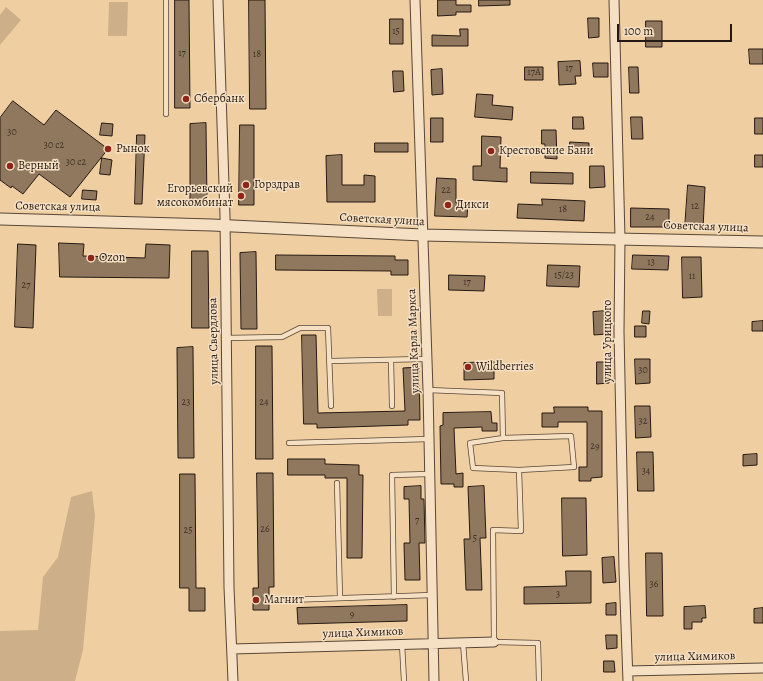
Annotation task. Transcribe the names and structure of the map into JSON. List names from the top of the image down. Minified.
{"streets":{"street":["Советская улица","улица Свердлова","улица Карла Маркса","улица Урицкого","улица Химиков"]},"crossings":[["Советская улица","улица Свердлова"],["Советская улица","улица Карла Маркса"],["Советская улица","улица Урицкого"],["улица Свердлова","улица Химиков"],["улица Карла Маркса","улица Химиков"],["улица Урицкого","улица Химиков"]],"places":["Сбербанк","Рынок","Крестовские Бани","Верный","Горздрав","Егорьевский мясокомбинат","Дикси","Ozon","Wildberries","Магнит"],"house_numbers":["15","17","18","17","17А","30","30 c2","30 c2","22","12","18","24","13","15/23","11","17","27","30","23","24","32","29","34","7","26","25","5","36","3","9"],"scale_bar":"100 m"}
